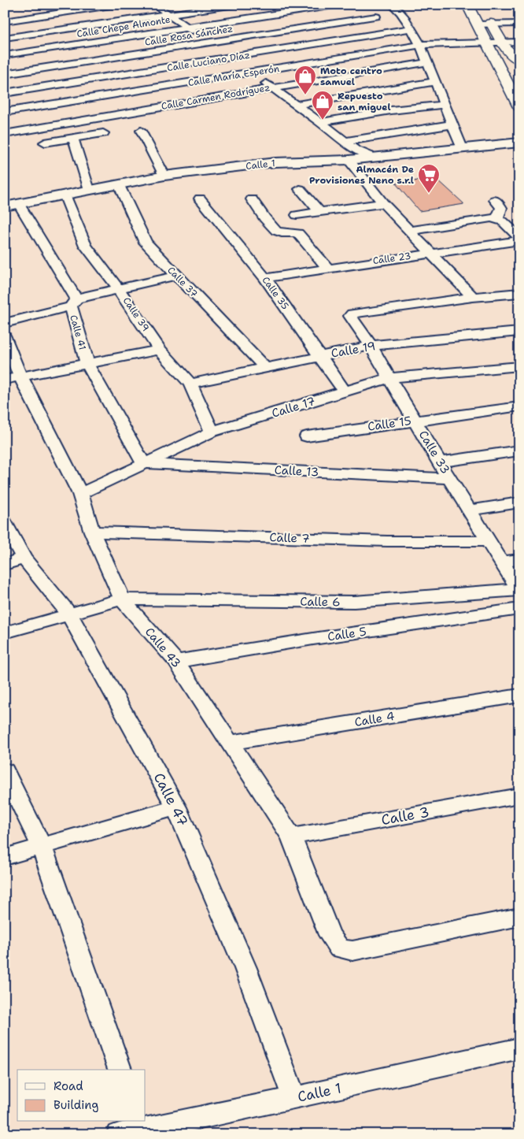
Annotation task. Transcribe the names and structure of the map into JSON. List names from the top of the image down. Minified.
{"streets":{"street":["Calle Chepe Almonte","Calle Rosa Sánchez","Calle Luciano Díaz","Calle María Esperón","Calle Carmen Rodríguez","Calle 1","Calle 23","Calle 37","Calle 35","Calle 39","Calle 41","Calle 19","Calle 17","Calle 15","Calle 33","Calle 13","Calle 7","Calle 6","Calle 5","Calle 43","Calle 4","Calle 47","Calle 3"]},"crossings":[["Calle Chepe Almonte","Calle Rosa Sánchez"],["Calle 1","Calle 37"],["Calle 1","Calle 39"],["Calle 1","Calle 41"],["Calle 1","Calle 47"],["Calle 23","Calle 35"],["Calle 37","Calle 19"],["Calle 35","Calle 19"],["Calle 35","Calle 17"],["Calle 39","Calle 19"],["Calle 39","Calle 17"],["Calle 41","Calle 17"],["Calle 41","Calle 13"],["Calle 19","Calle 33"],["Calle 17","Calle 33"],["Calle 17","Calle 13"],["Calle 17","Calle 43"],["Calle 15","Calle 33"],["Calle 33","Calle 13"],["Calle 33","Calle 7"],["Calle 33","Calle 6"],["Calle 7","Calle 43"],["Calle 6","Calle 43"],["Calle 6","Calle 47"],["Calle 5","Calle 43"],["Calle 43","Calle 4"],["Calle 43","Calle 3"]],"places":{"shop":["Moto centro samuel","Repuesto san miguel"],"supermarket":["Almacén De Provisiones Neno s.r.l"]},"legend":["Road","Building"]}
